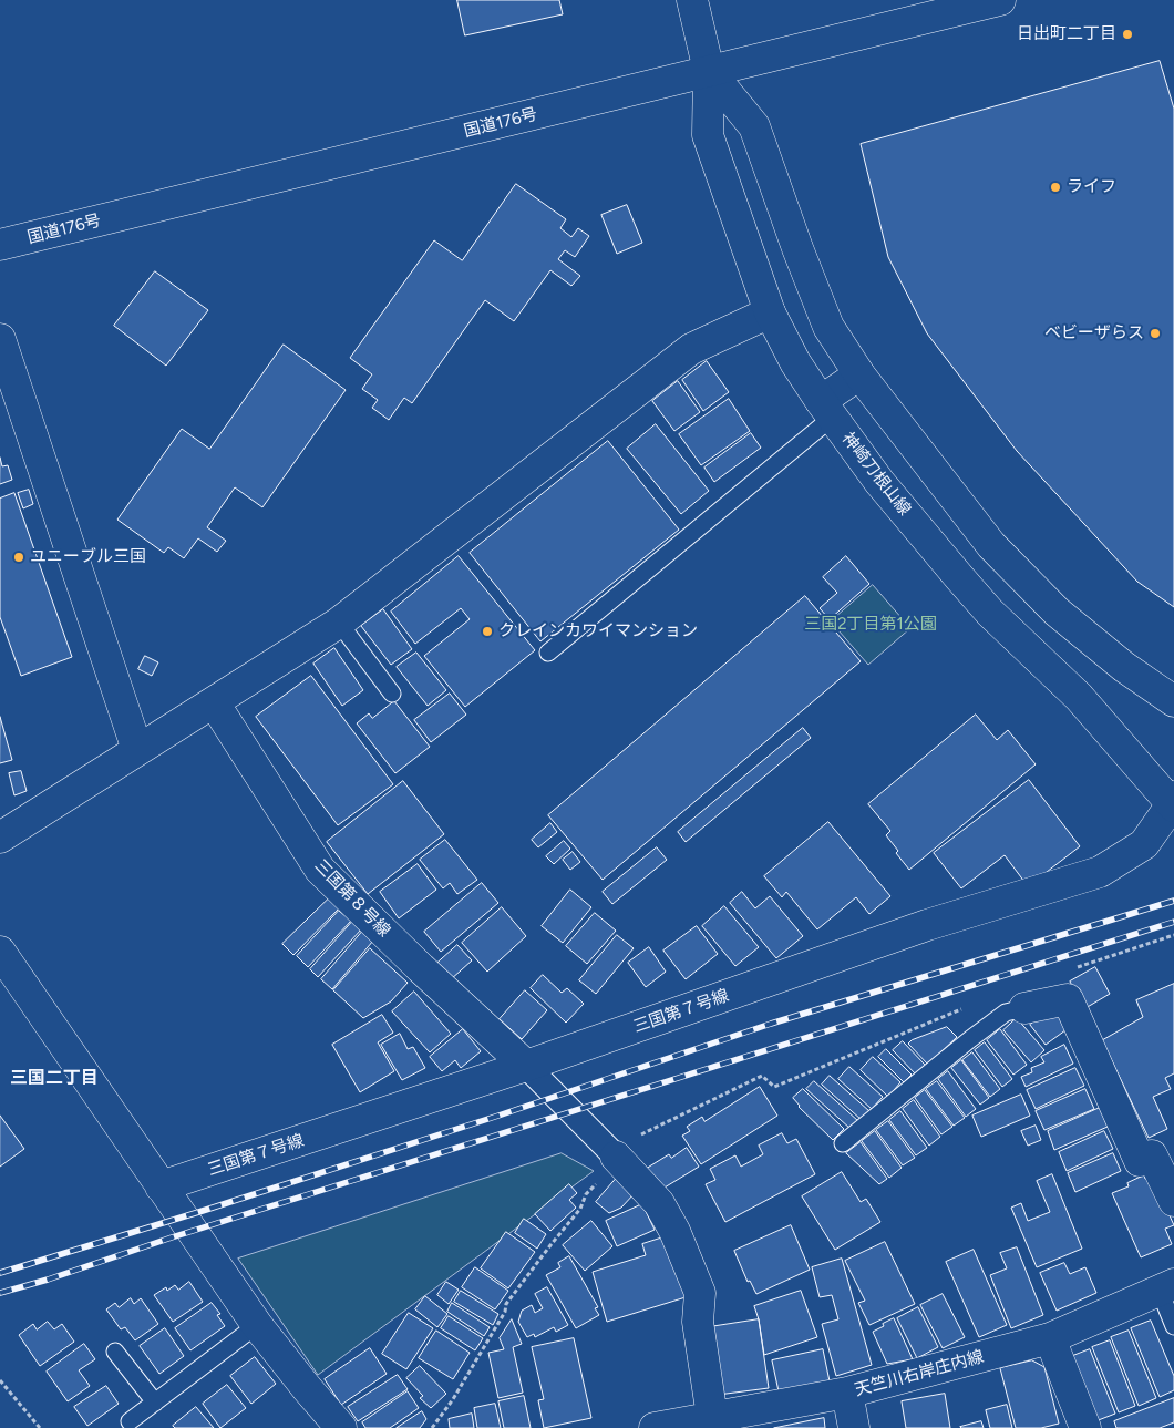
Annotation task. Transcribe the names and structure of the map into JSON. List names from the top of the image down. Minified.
{"streets":{"main road":["国道176号","神崎刀根山線","三国第８号線","三国第７号線","天竺川右岸庄内線"]},"crossings":[["国道176号","神崎刀根山線"],["神崎刀根山線","三国第７号線"],["三国第８号線","三国第７号線"]],"districts":["三国二丁目"],"parks":["三国2丁目第1公園"],"places":["日出町二丁目","ライフ","ベビーザらス","ユニーブル三国","クレインカワイマンション"]}
